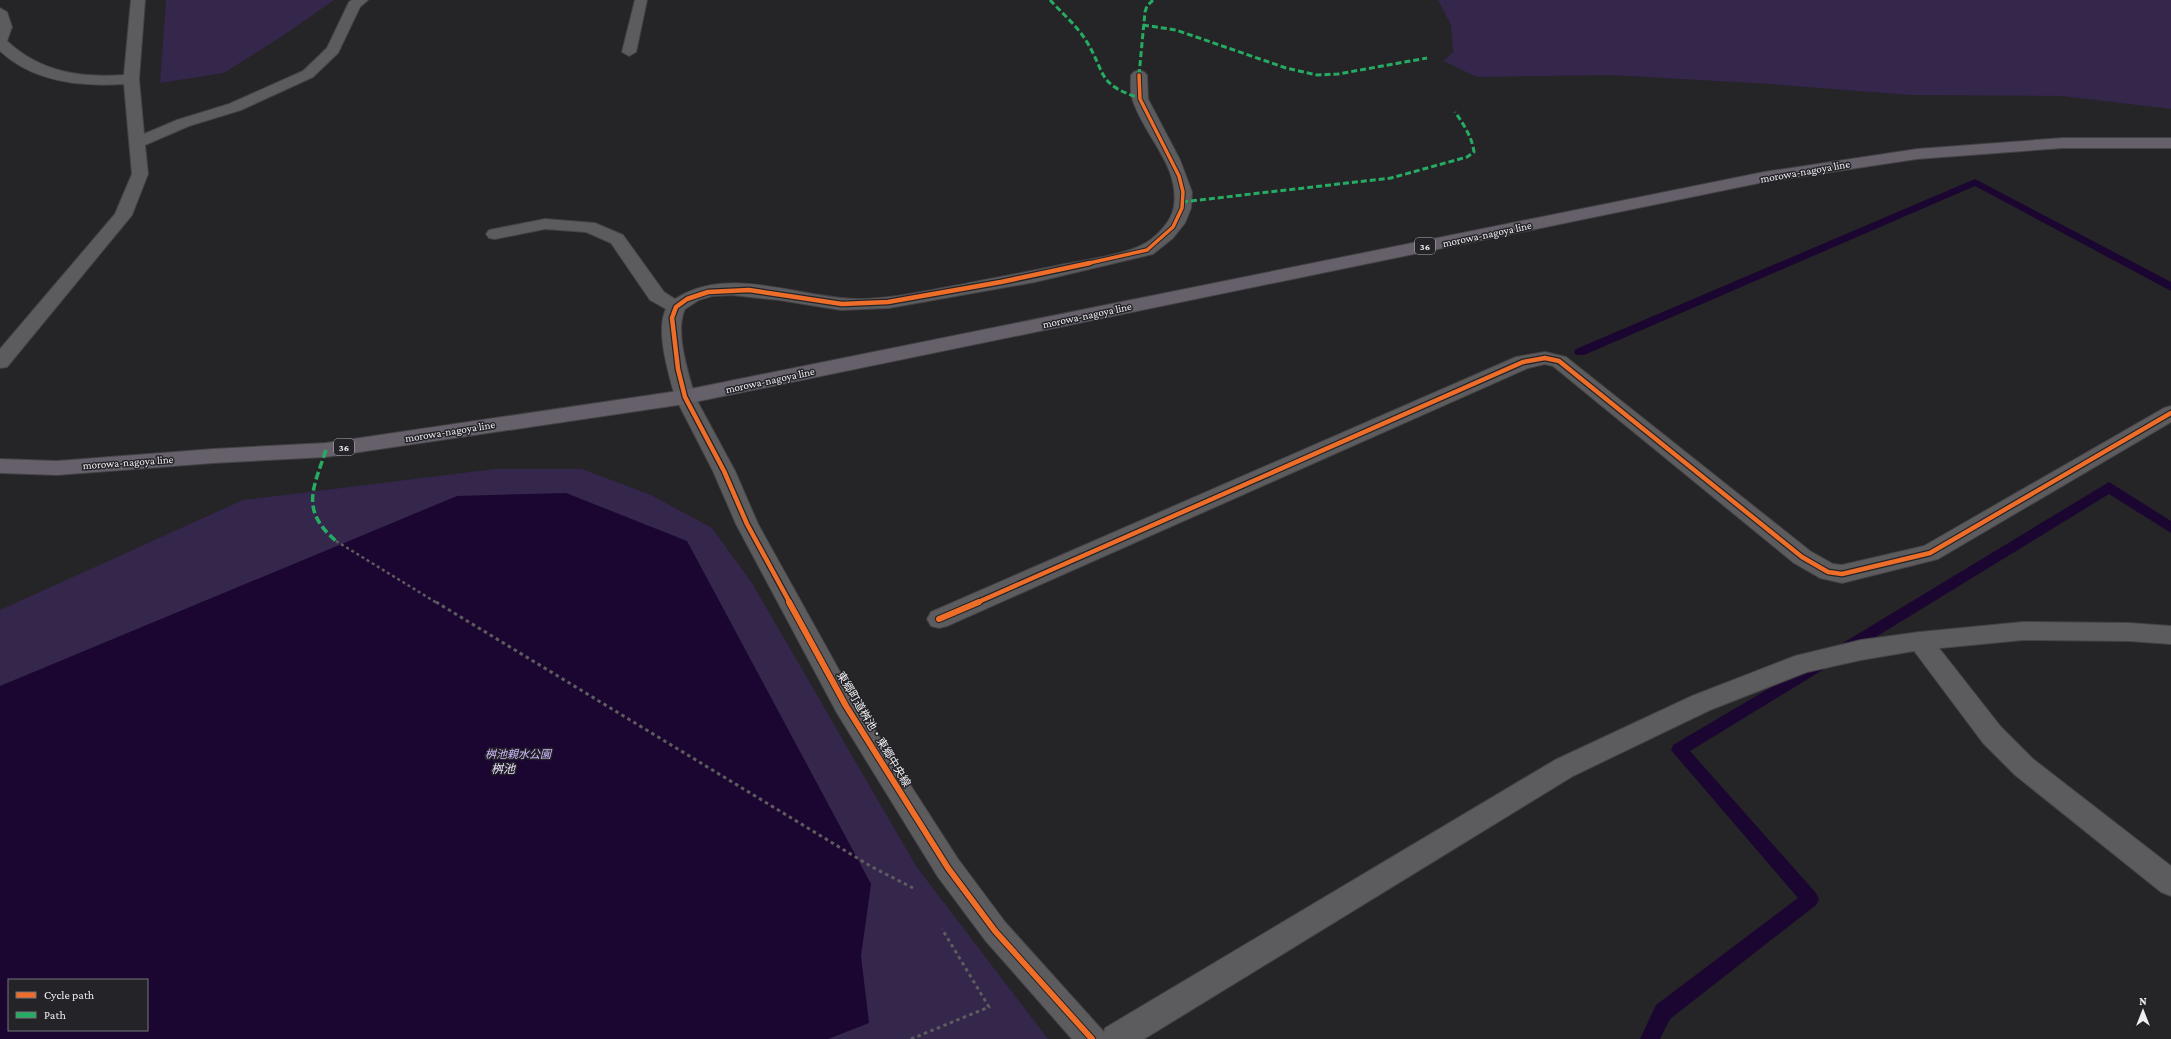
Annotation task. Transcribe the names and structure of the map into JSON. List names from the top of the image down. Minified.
{"streets":{"main road":["morowa-nagoya line","36"],"street":["東郷町道桝池・東郷中央線"]},"crossings":[["morowa-nagoya line","東郷町道桝池・東郷中央線"]],"water":["桝池"],"parks":["桝池親水公園"],"legend":["Cycle path","Path"],"north":"top"}
